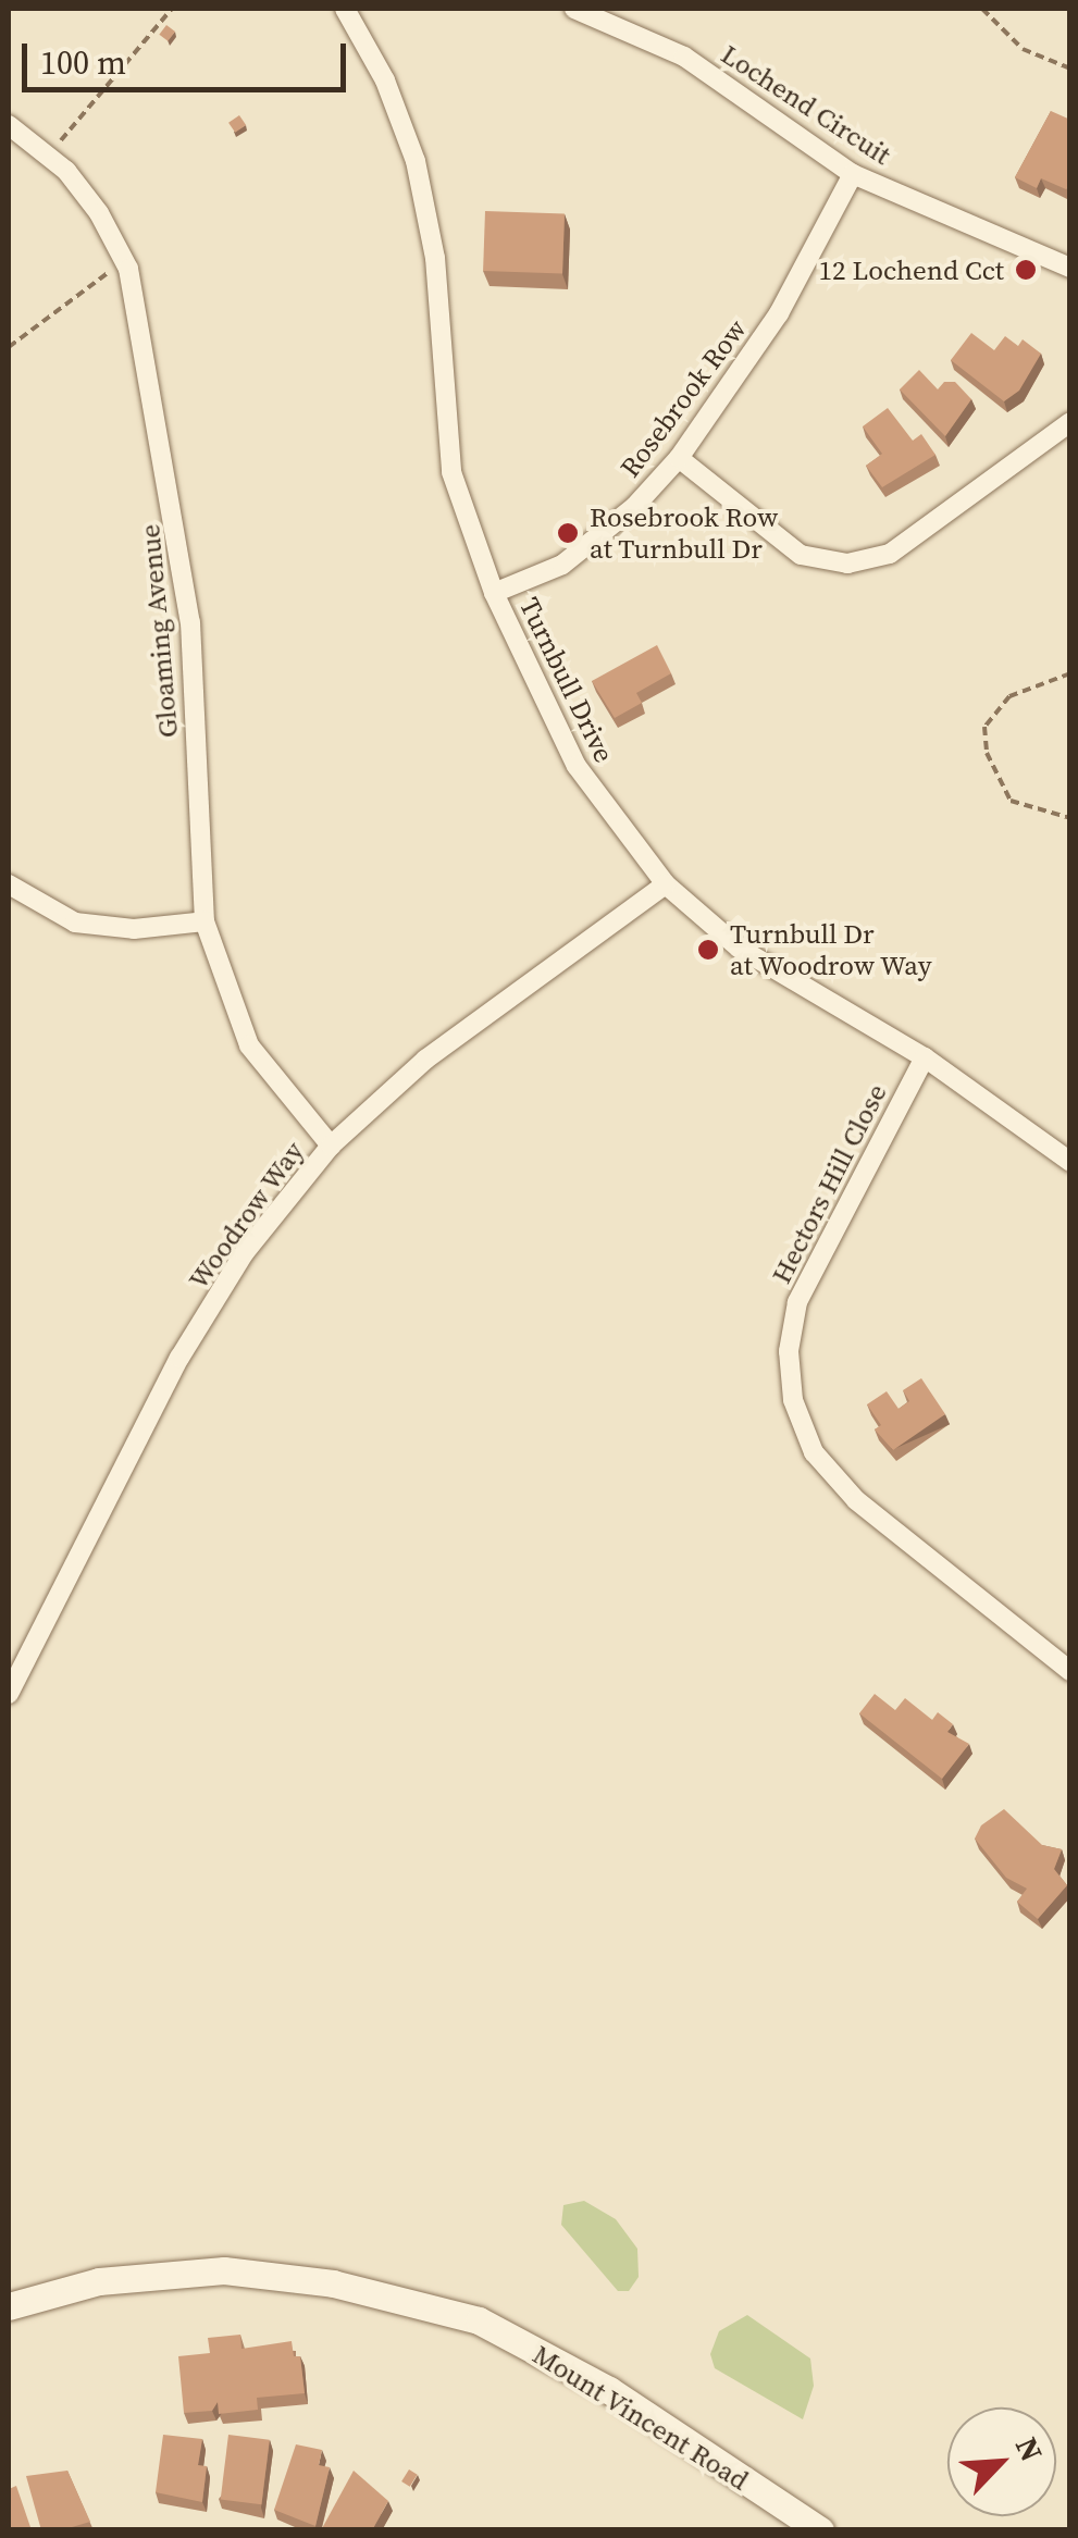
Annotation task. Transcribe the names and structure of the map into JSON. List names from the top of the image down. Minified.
{"streets":{"main road":["Mount Vincent Road"],"street":["Lochend Circuit","Rosebrook Row","Gloaming Avenue","Turnbull Drive","Hectors Hill Close","Woodrow Way"]},"crossings":[["Lochend Circuit","Rosebrook Row"],["Rosebrook Row","Turnbull Drive"],["Gloaming Avenue","Woodrow Way"],["Turnbull Drive","Hectors Hill Close"],["Turnbull Drive","Woodrow Way"]],"places":["12 Lochend Cct","Rosebrook Row at Turnbull Dr","Turnbull Dr at Woodrow Way"],"scale_bar":"100 m","north":"top right"}
